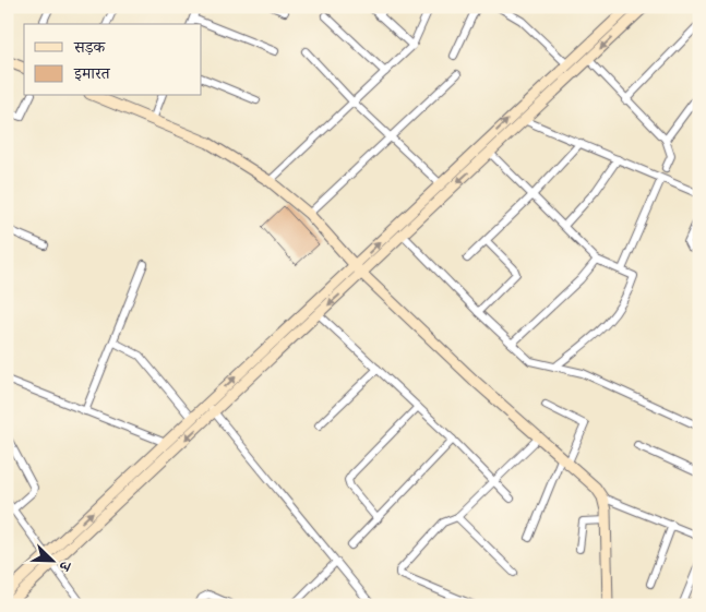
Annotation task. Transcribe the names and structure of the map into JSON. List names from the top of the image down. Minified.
{"legend":["सड़क","इमारत"],"north":"bottom right"}
